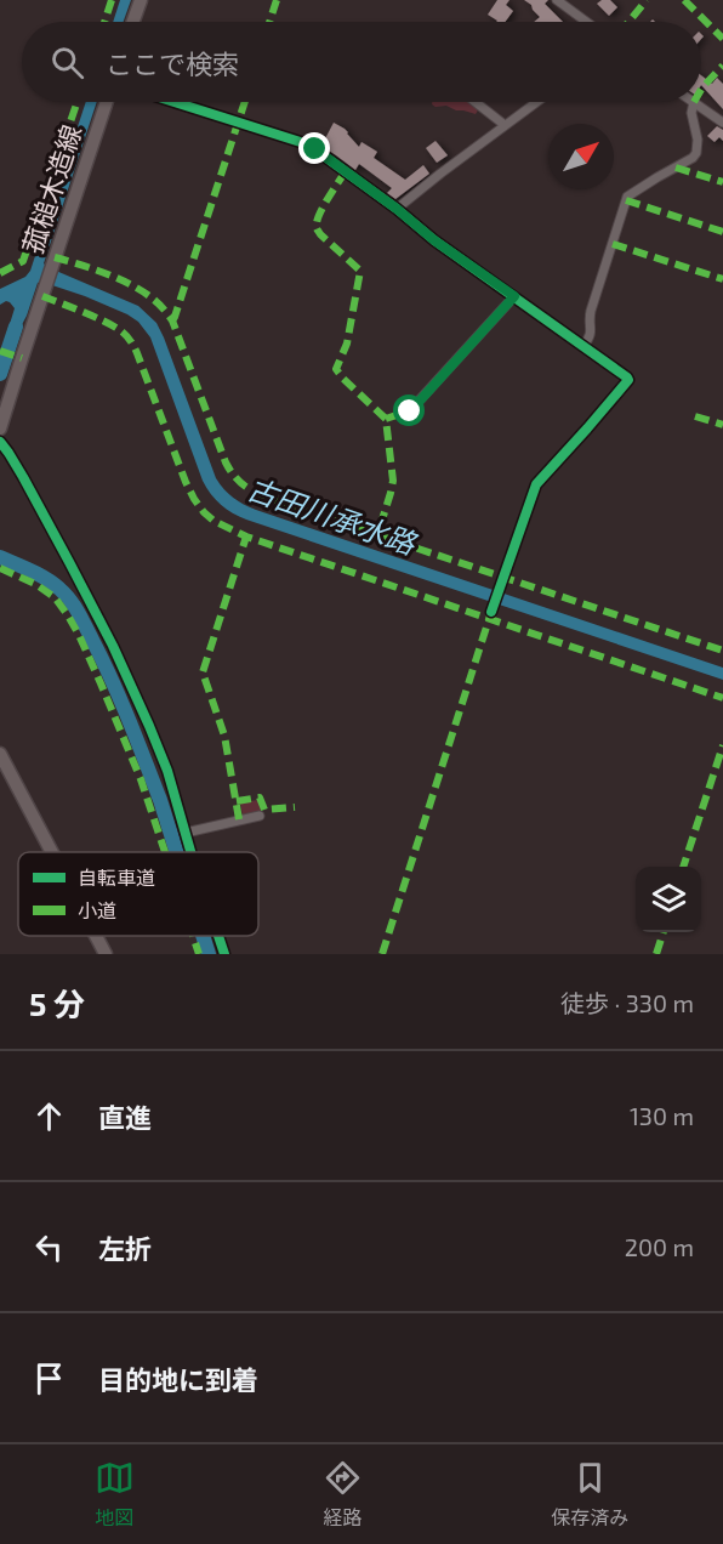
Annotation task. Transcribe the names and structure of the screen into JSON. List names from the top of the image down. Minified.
{"streets":{"main road":["菰槌木造線"]},"water":["古田川承水路"],"legend":["自転車道","小道"],"north":"top right","page":{"search":"ここで検索","heading":["5 分","徒歩 · 330 m"],"list":[["直進","130 m"],["左折","200 m"],"目的地に到着"],"nav":["地図","経路","保存済み"]}}
